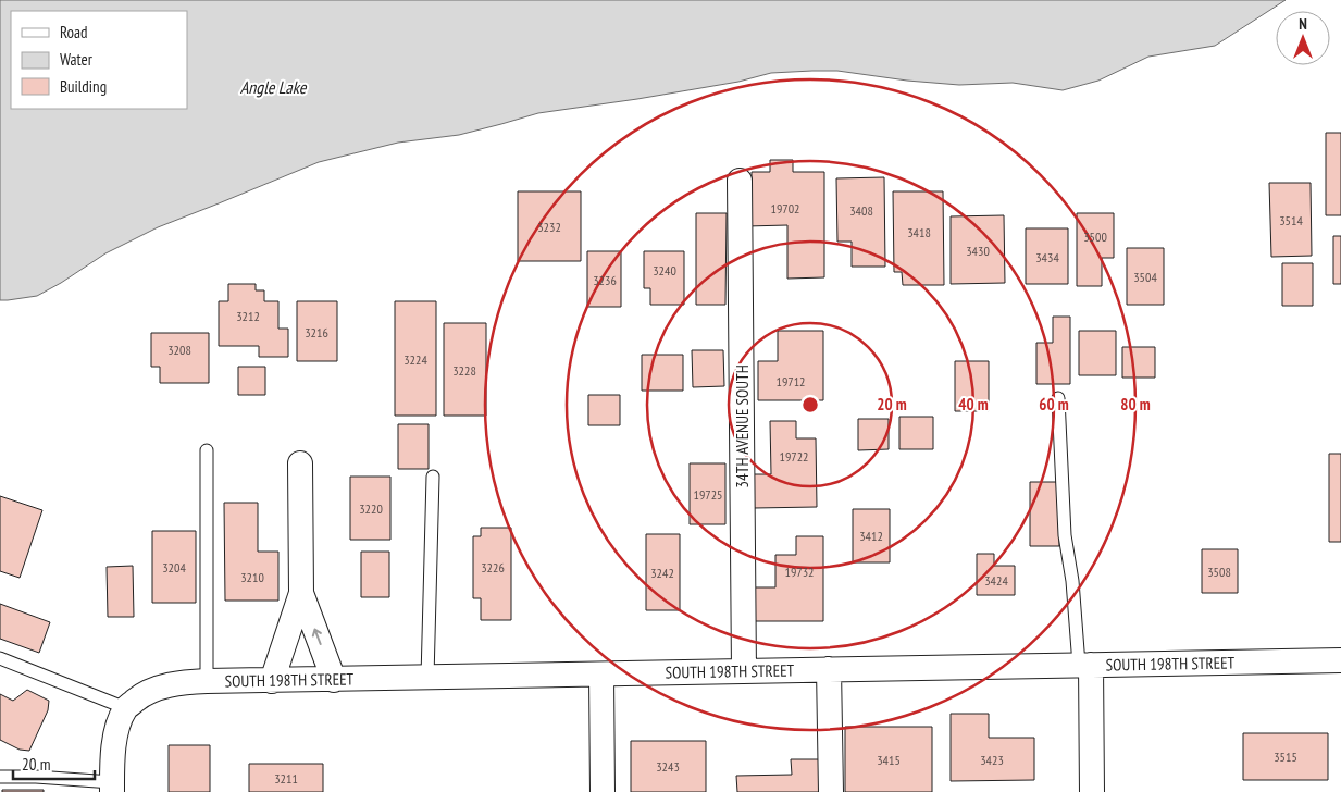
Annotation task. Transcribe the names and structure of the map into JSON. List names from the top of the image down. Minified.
{"streets":{"street":["34TH AVENUE SOUTH","SOUTH 198TH STREET"]},"crossings":[["34TH AVENUE SOUTH","SOUTH 198TH STREET"]],"water":["Angle Lake"],"house_numbers":["19702","3408","3514","3232","3418","3500","3430","3434","3240","3504","3236","3212","3216","3208","3224","3228","19712","19722","19725","3220","3412","3204","3226","19732","3508","3242","3210","3424","3515","3415","3423","3243","3211"],"legend":["Road","Water","Building"],"scale_bar":"20 m","north":"top","rings":["20 m","40 m","60 m","80 m"]}
